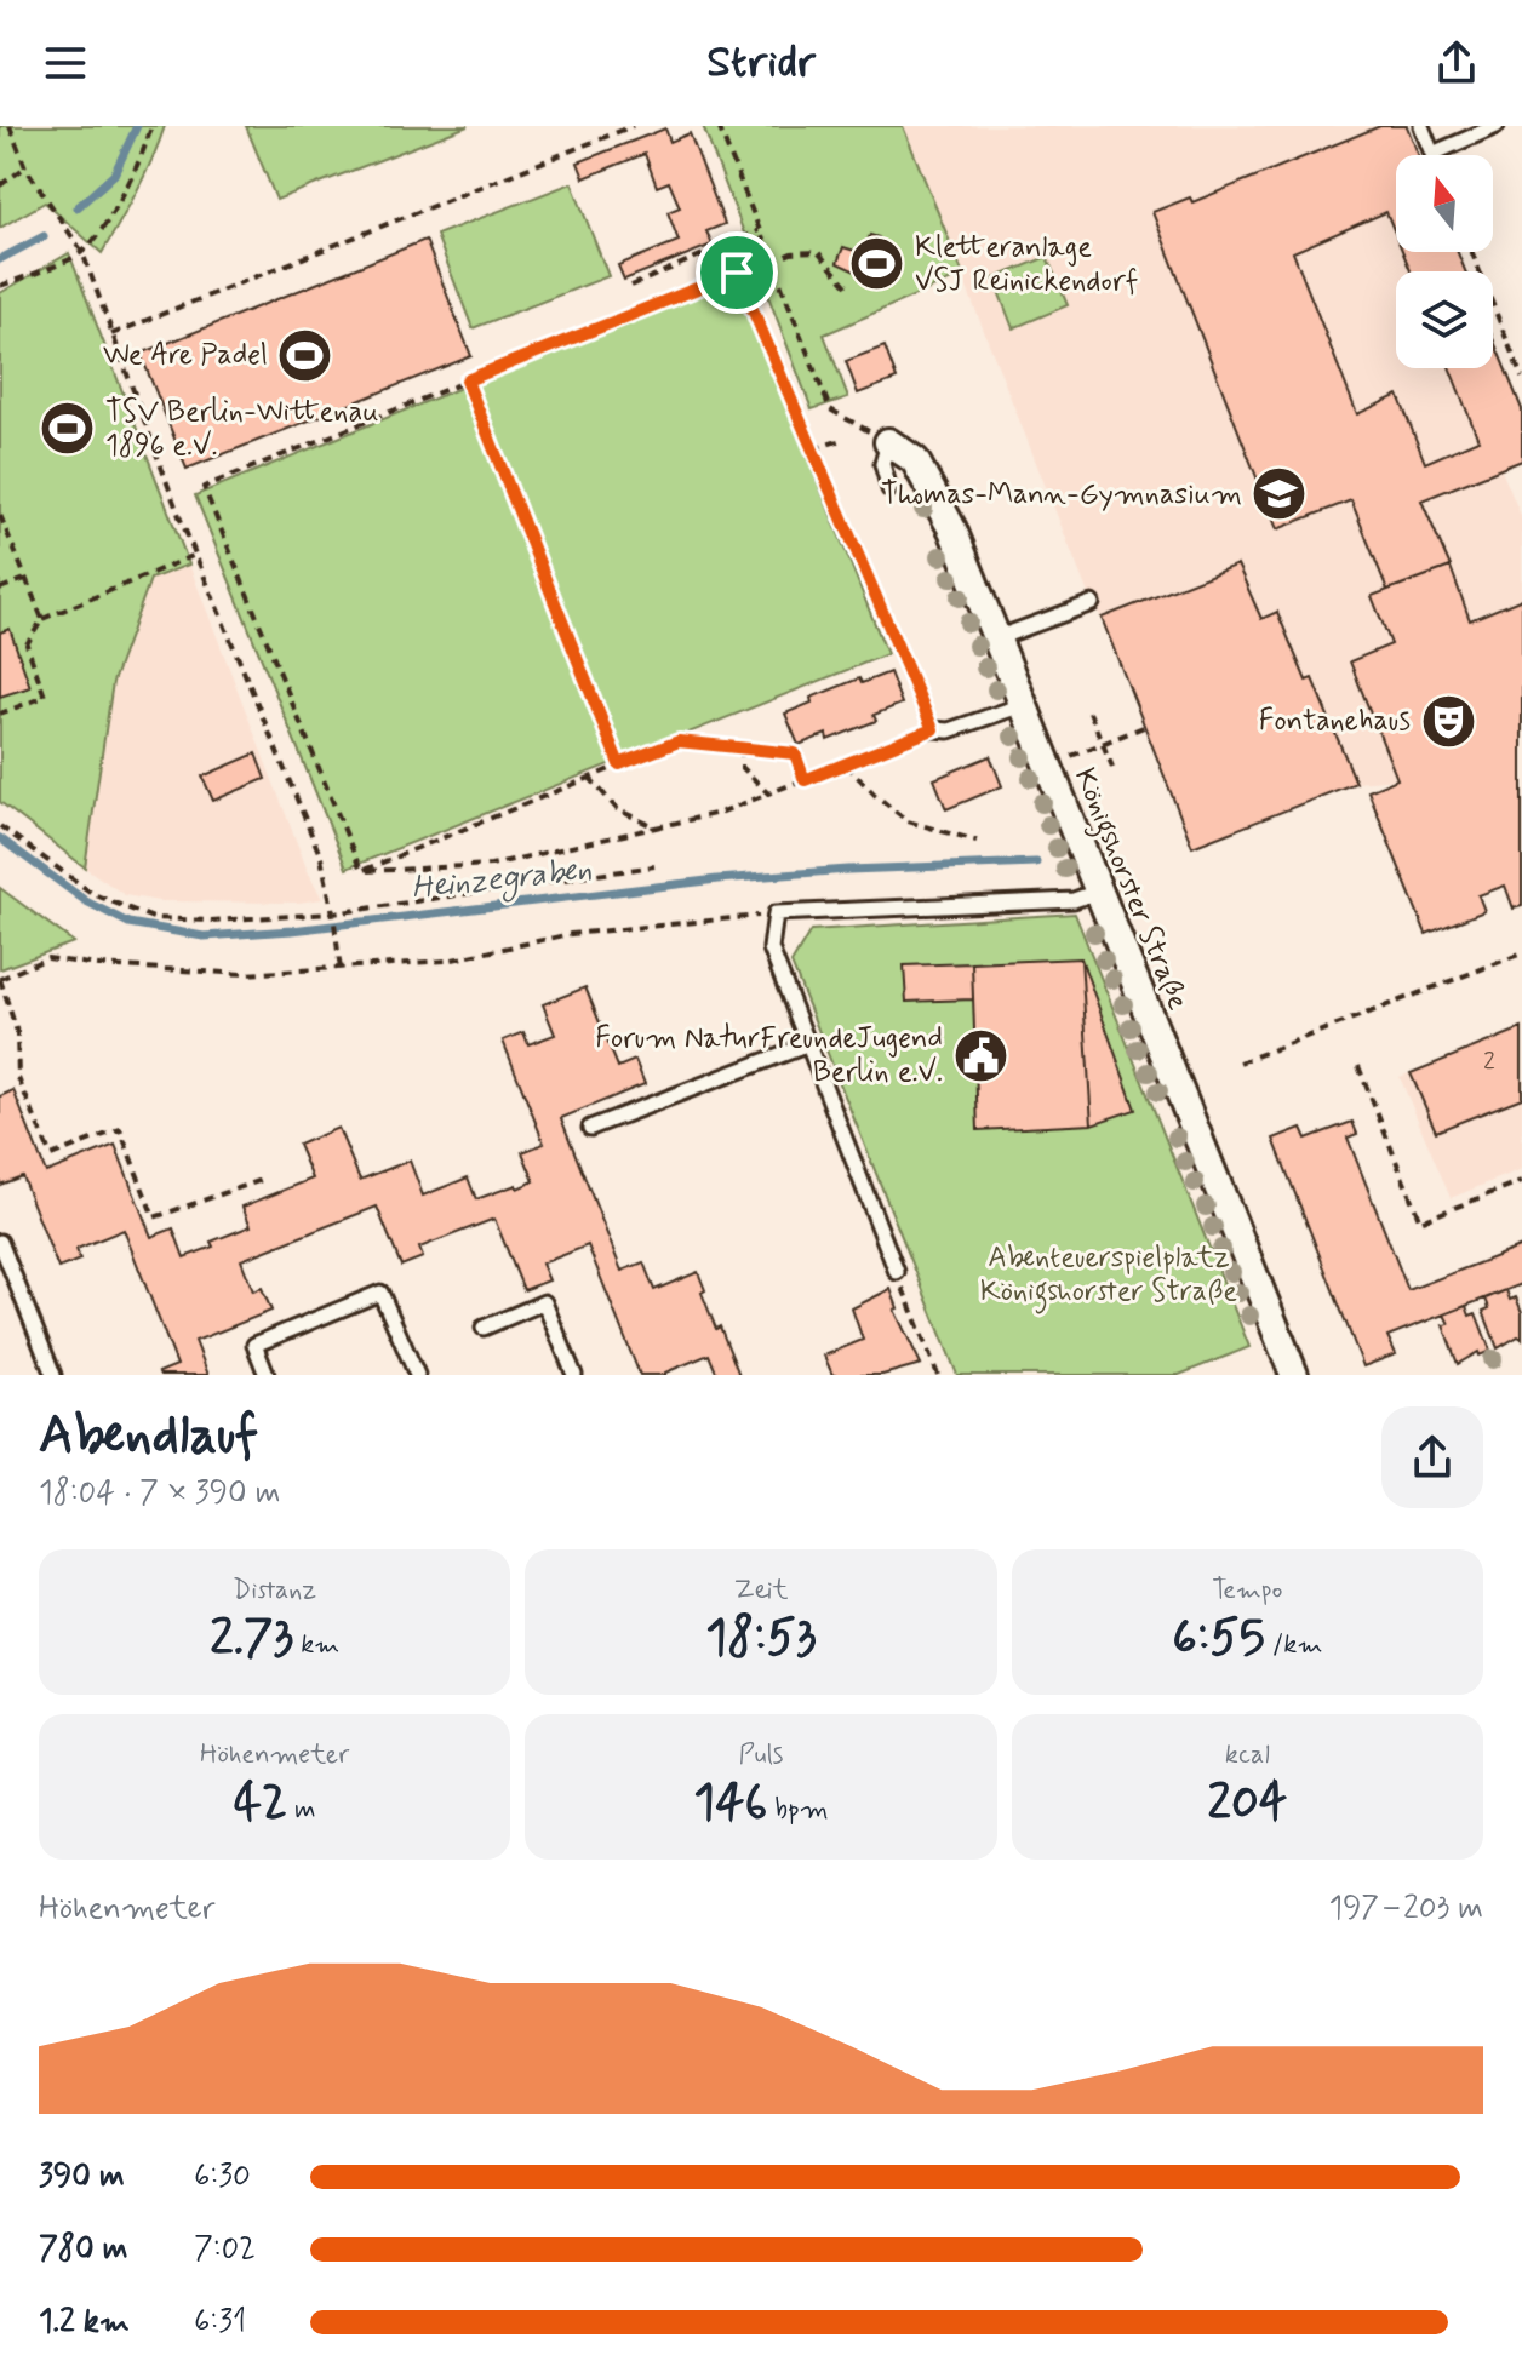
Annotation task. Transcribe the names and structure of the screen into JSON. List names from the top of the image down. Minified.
{"streets":{"street":["Königshorster Straße"]},"water":["Heinzegraben"],"parks":["Abenteuerspielplatz Königshorster Straße"],"places":{"sports":["Kletteranlage VSJ Reinickendorf","We Are Padel","TSV Berlin-Wittenau 1896 e.V."],"school or university":["Thomas-Mann-Gymnasium"],"theatre":["Fontanehaus"],"public building":["Forum NaturFreundeJugend Berlin e.V."]},"house_numbers":["2"],"north":"top","page":{"header":"Stridr","heading":["Abendlauf","18:04 · 7 × 390 m"],"stats":[["Distanz","2.73 km"],["Zeit","18:53"],["Tempo","6:55 /km"],["Höhenmeter","42 m"],["Puls","146 bpm"],["kcal","204"]],"chart":["Höhenmeter","197–203 m"],"list":[{"name":"390 m","note":"6:30"},{"name":"780 m","note":"7:02"},{"name":"1.2 km","note":"6:31"}]}}
